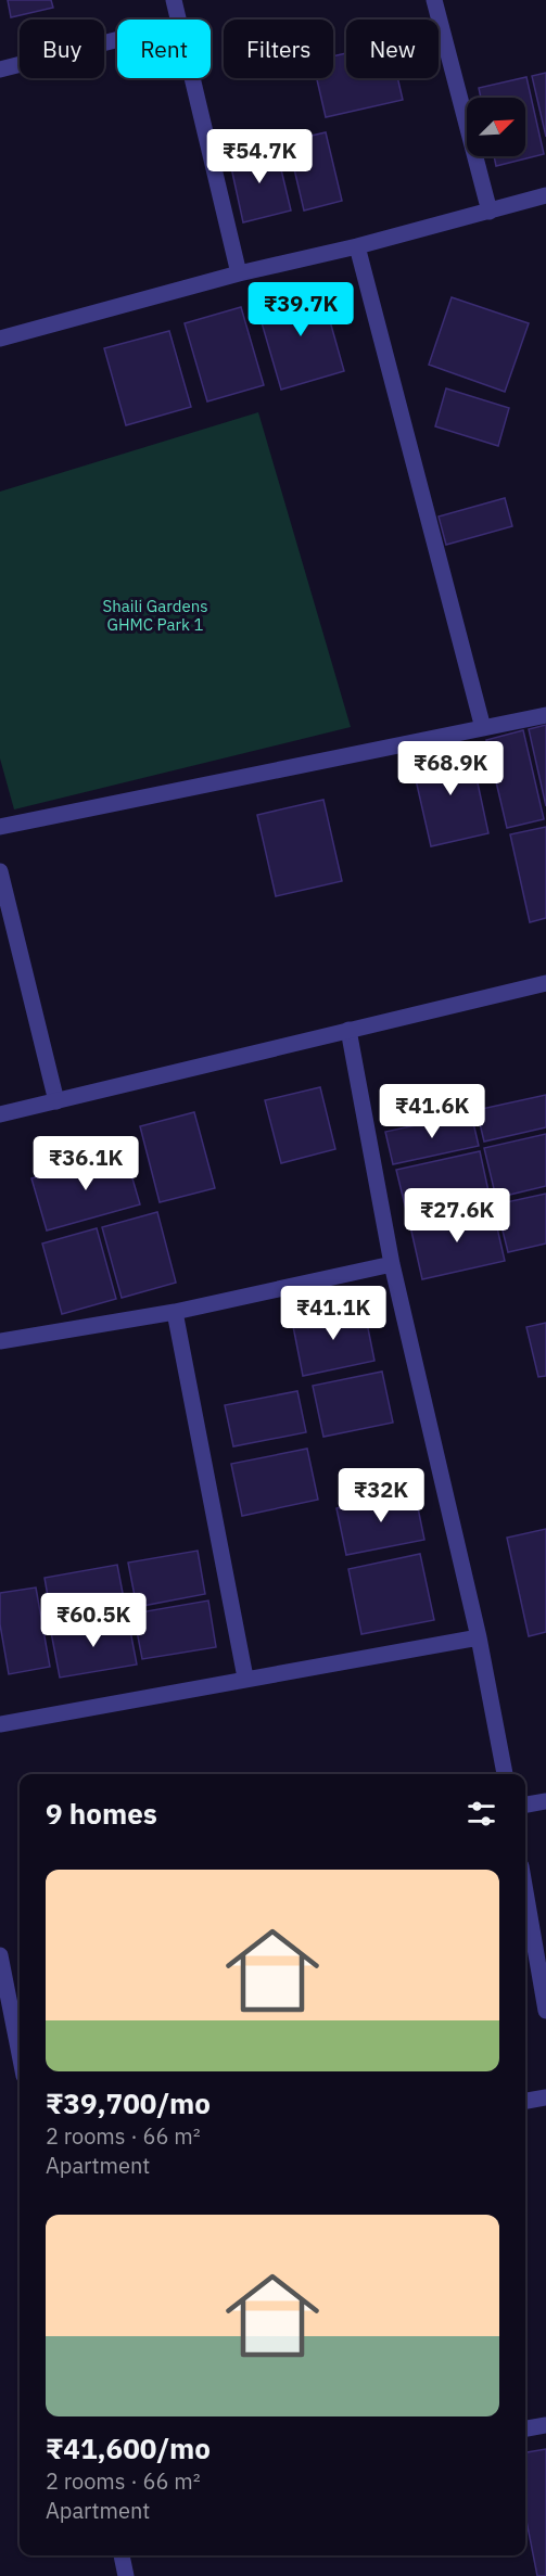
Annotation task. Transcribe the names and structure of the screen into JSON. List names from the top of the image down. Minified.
{"parks":["Shaili Gardens GHMC Park 1"],"north":"top right","page":{"chip":["Buy","Rent","Filters","New"],"price":["₹54.7K","₹39.7K","₹68.9K","₹41.6K","₹36.1K","₹27.6K","₹41.1K","₹32K","₹60.5K"],"heading":"9 homes","list":[{"name":"₹39,700/mo","note":"2 rooms · 66 m² · Apartment"},{"name":"₹41,600/mo","note":"2 rooms · 66 m² · Apartment"}]}}
